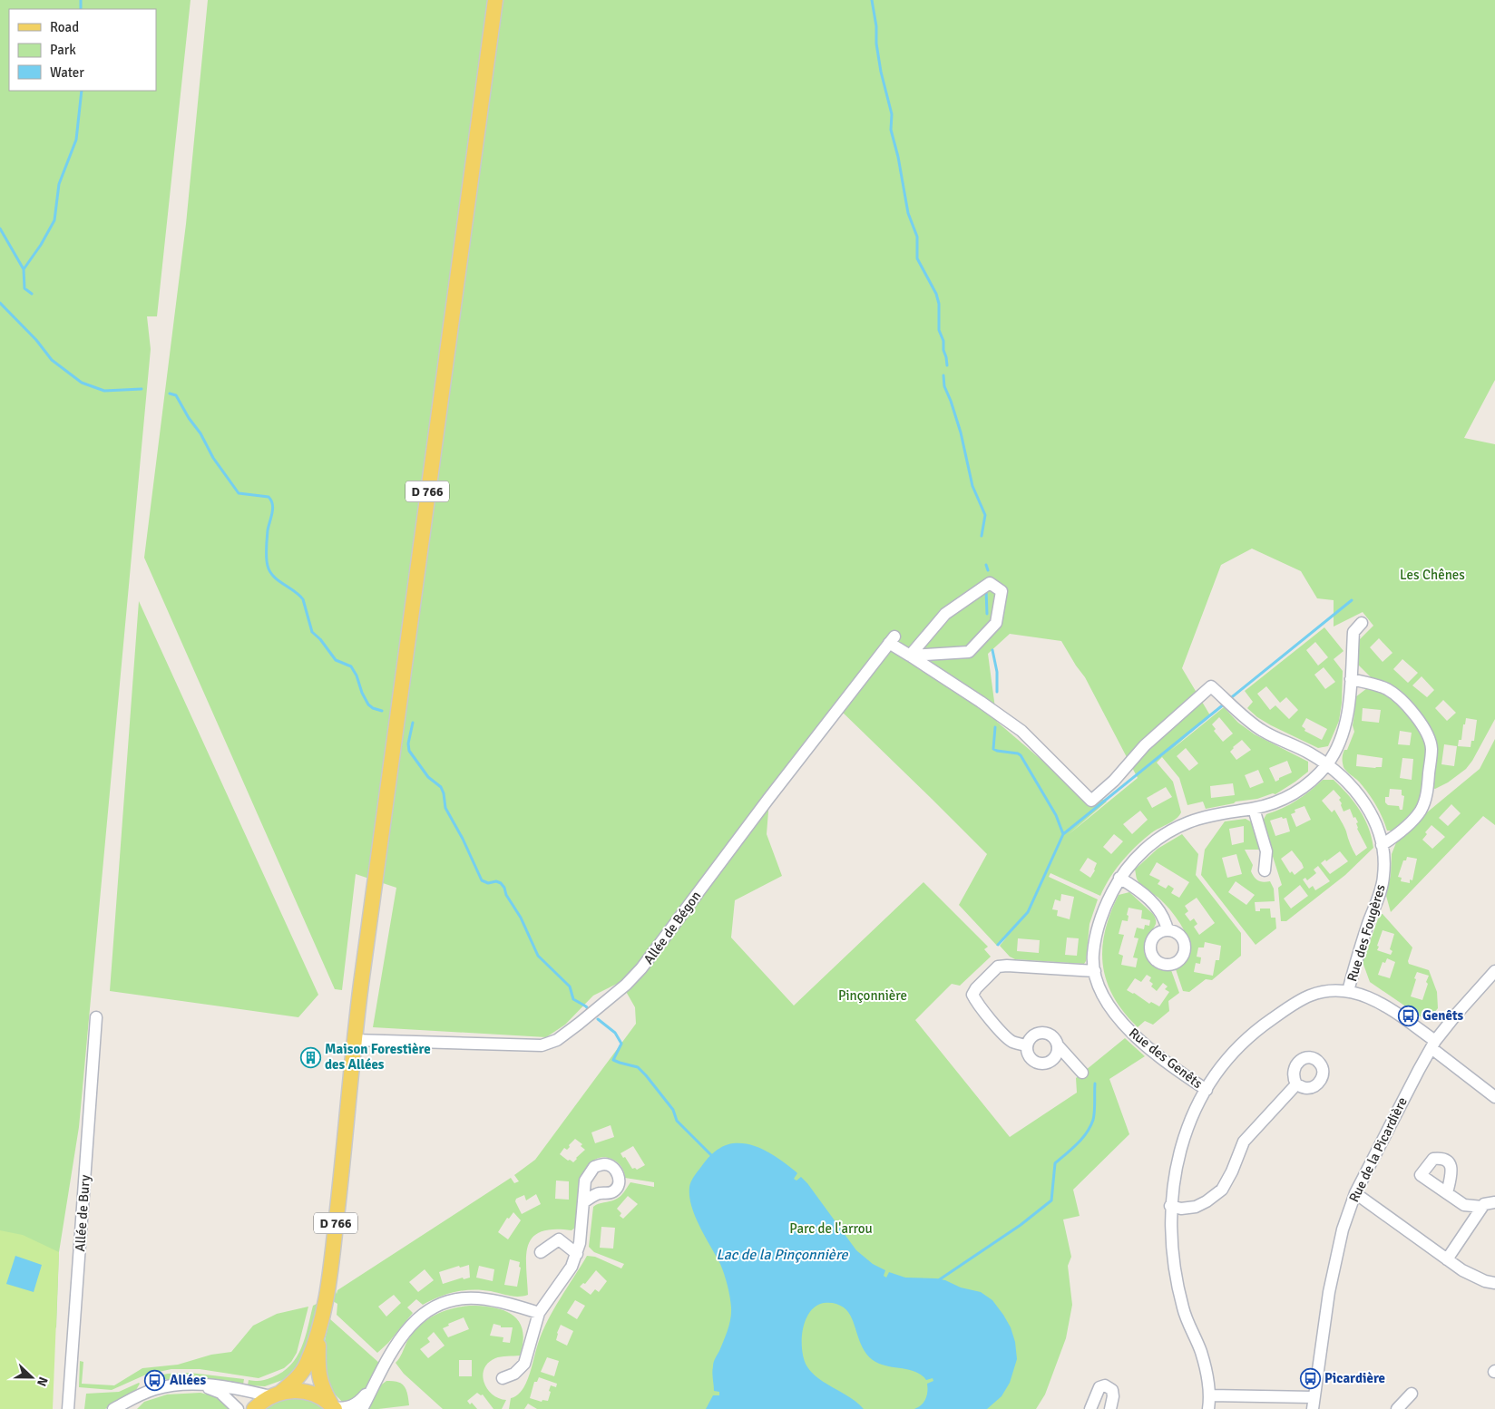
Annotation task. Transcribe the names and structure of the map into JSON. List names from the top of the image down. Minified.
{"streets":{"main road":["D 766"],"street":["Allée de Bégon","Rue des Fougères","Rue des Genêts","Rue de la Picardière","Allée de Bury"]},"crossings":[["D 766","Allée de Bégon"],["Allée de Bégon","Rue des Fougères"],["Rue des Fougères","Rue des Genêts"]],"water":["Lac de la Pinçonnière"],"parks":["Les Chênes","Pinçonnière","Parc de l'arrou"],"places":{"bus stop":["Genêts","Picardière","Allées"],"building":["Maison Forestière des Allées"]},"legend":["Road","Park","Water"],"north":"right"}
